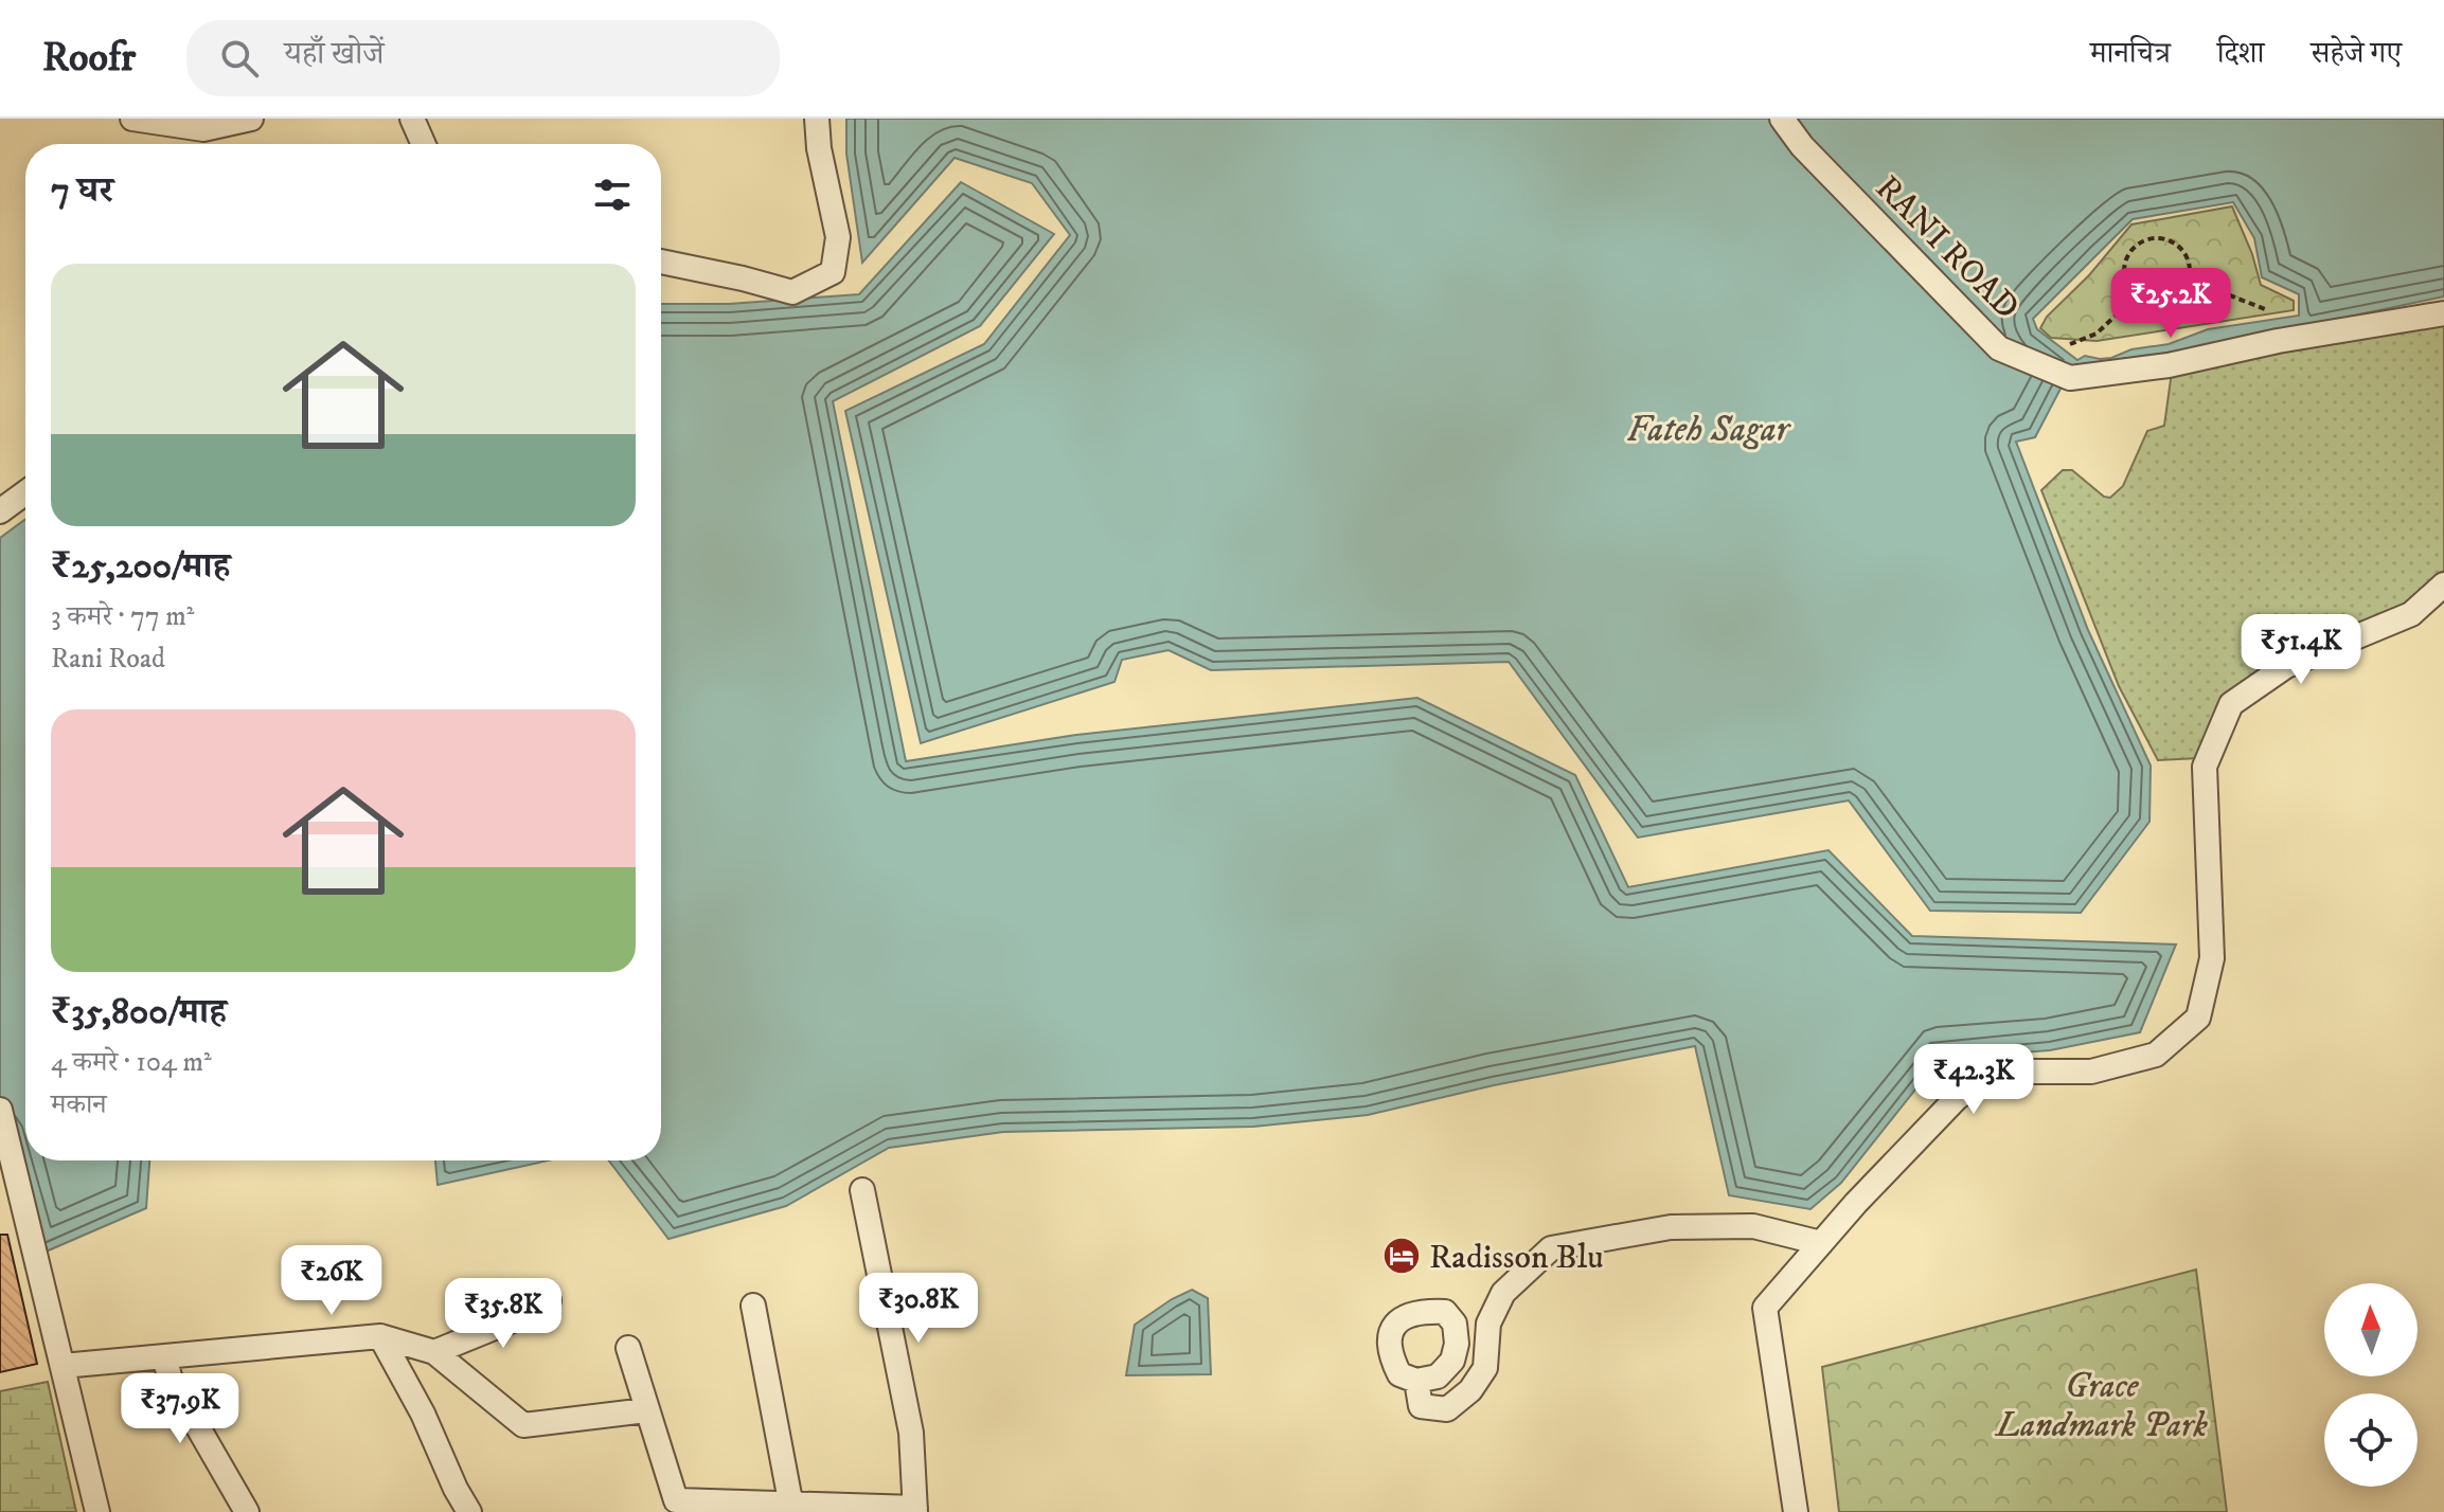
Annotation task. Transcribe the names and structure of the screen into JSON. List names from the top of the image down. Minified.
{"streets":{"street":["RANI ROAD"]},"water":["Fateh Sagar"],"parks":["Grace Landmark Park"],"places":{"hotel":["Radisson Blu"]},"north":"top","page":{"header":"Roofr","search":"यहाँ खोजें","nav":["मानचित्र","दिशा","सहेजे गए"],"heading":"7 घर","list":[{"name":"₹25,200/माह","note":"3 कमरे · 77 m² · Rani Road"},{"name":"₹35,800/माह","note":"4 कमरे · 104 m² · मकान"}],"price":["₹25.2K","₹51.4K","₹42.3K","₹26K","₹30.8K","₹35.8K","₹37.9K"]}}
